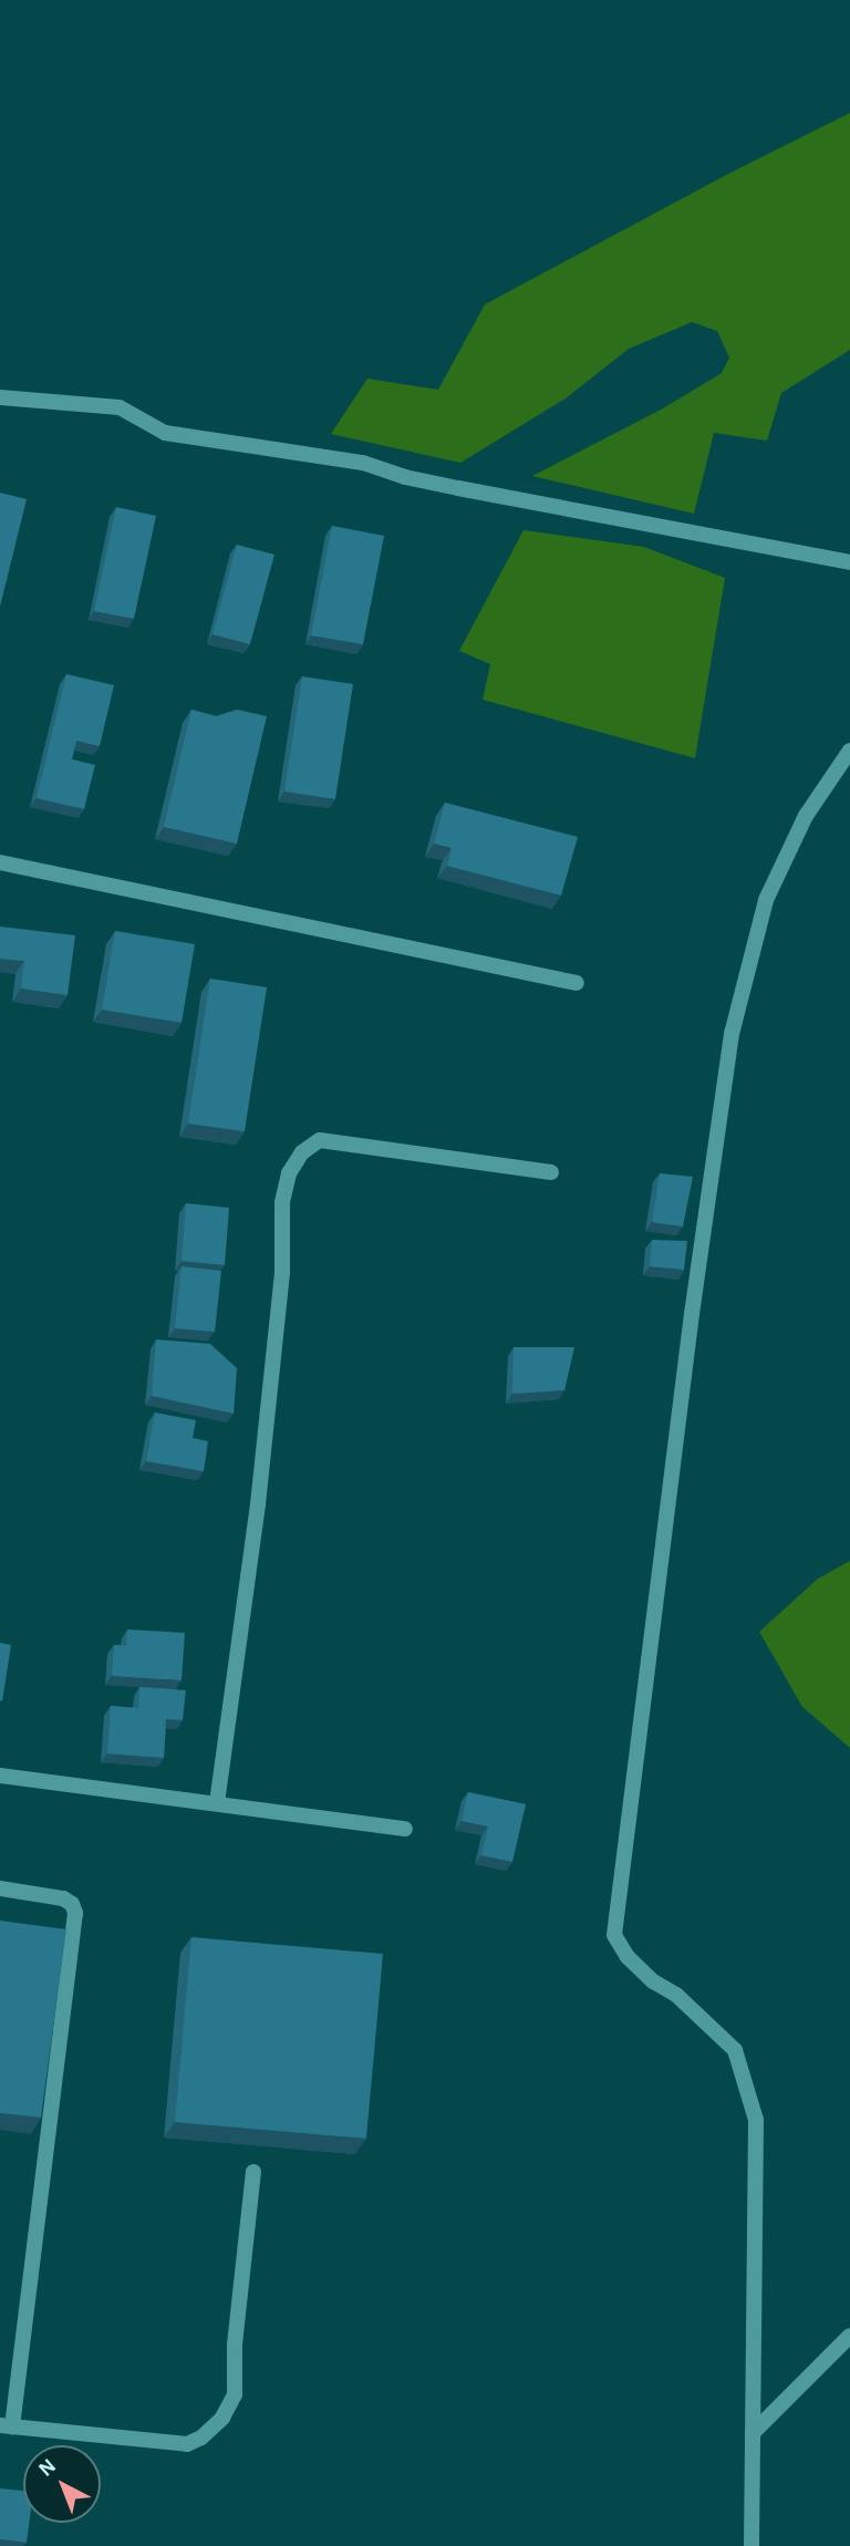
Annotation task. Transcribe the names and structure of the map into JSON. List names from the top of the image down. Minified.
{"north":"top left"}
